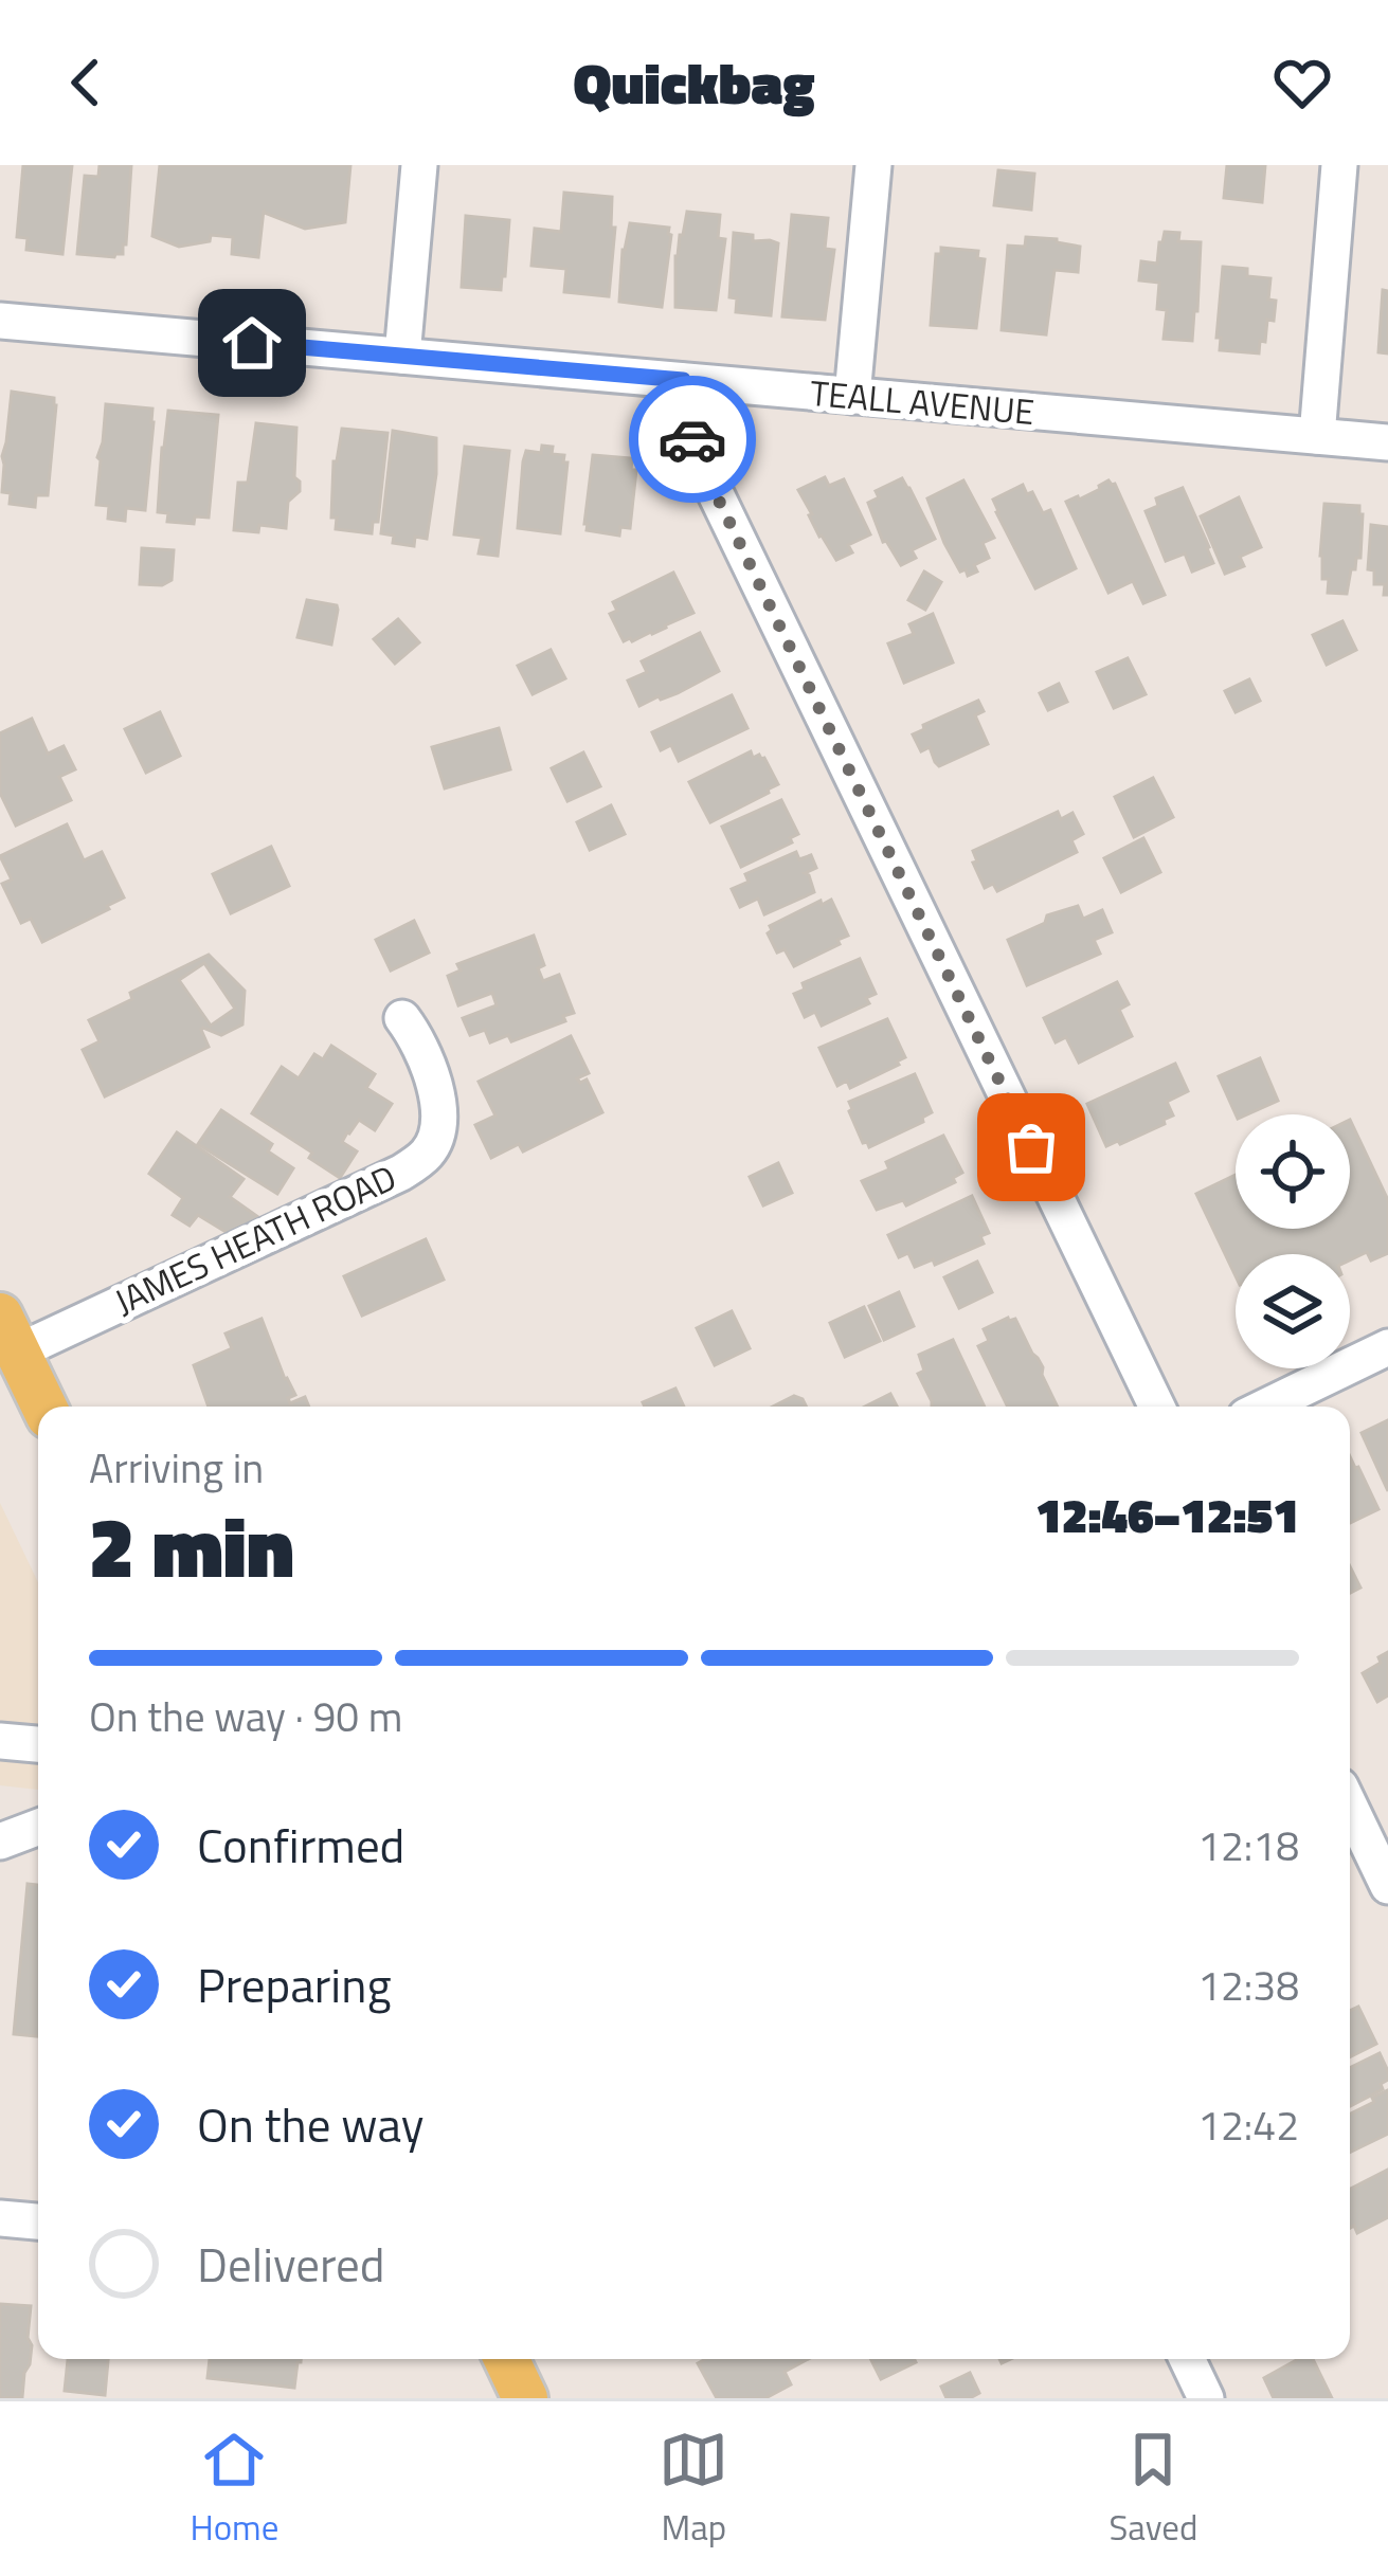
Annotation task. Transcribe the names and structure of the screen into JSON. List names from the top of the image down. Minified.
{"streets":{"street":["TEALL AVENUE","JAMES HEATH ROAD"]},"page":{"header":"Quickbag","heading":["2 min","Arriving in","12:46–12:51"],"bar":"On the way · 90 m","list":[["Confirmed","12:18"],["Preparing","12:38"],["On the way","12:42"],"Delivered"],"tabs":["Home","Map","Saved"]}}
